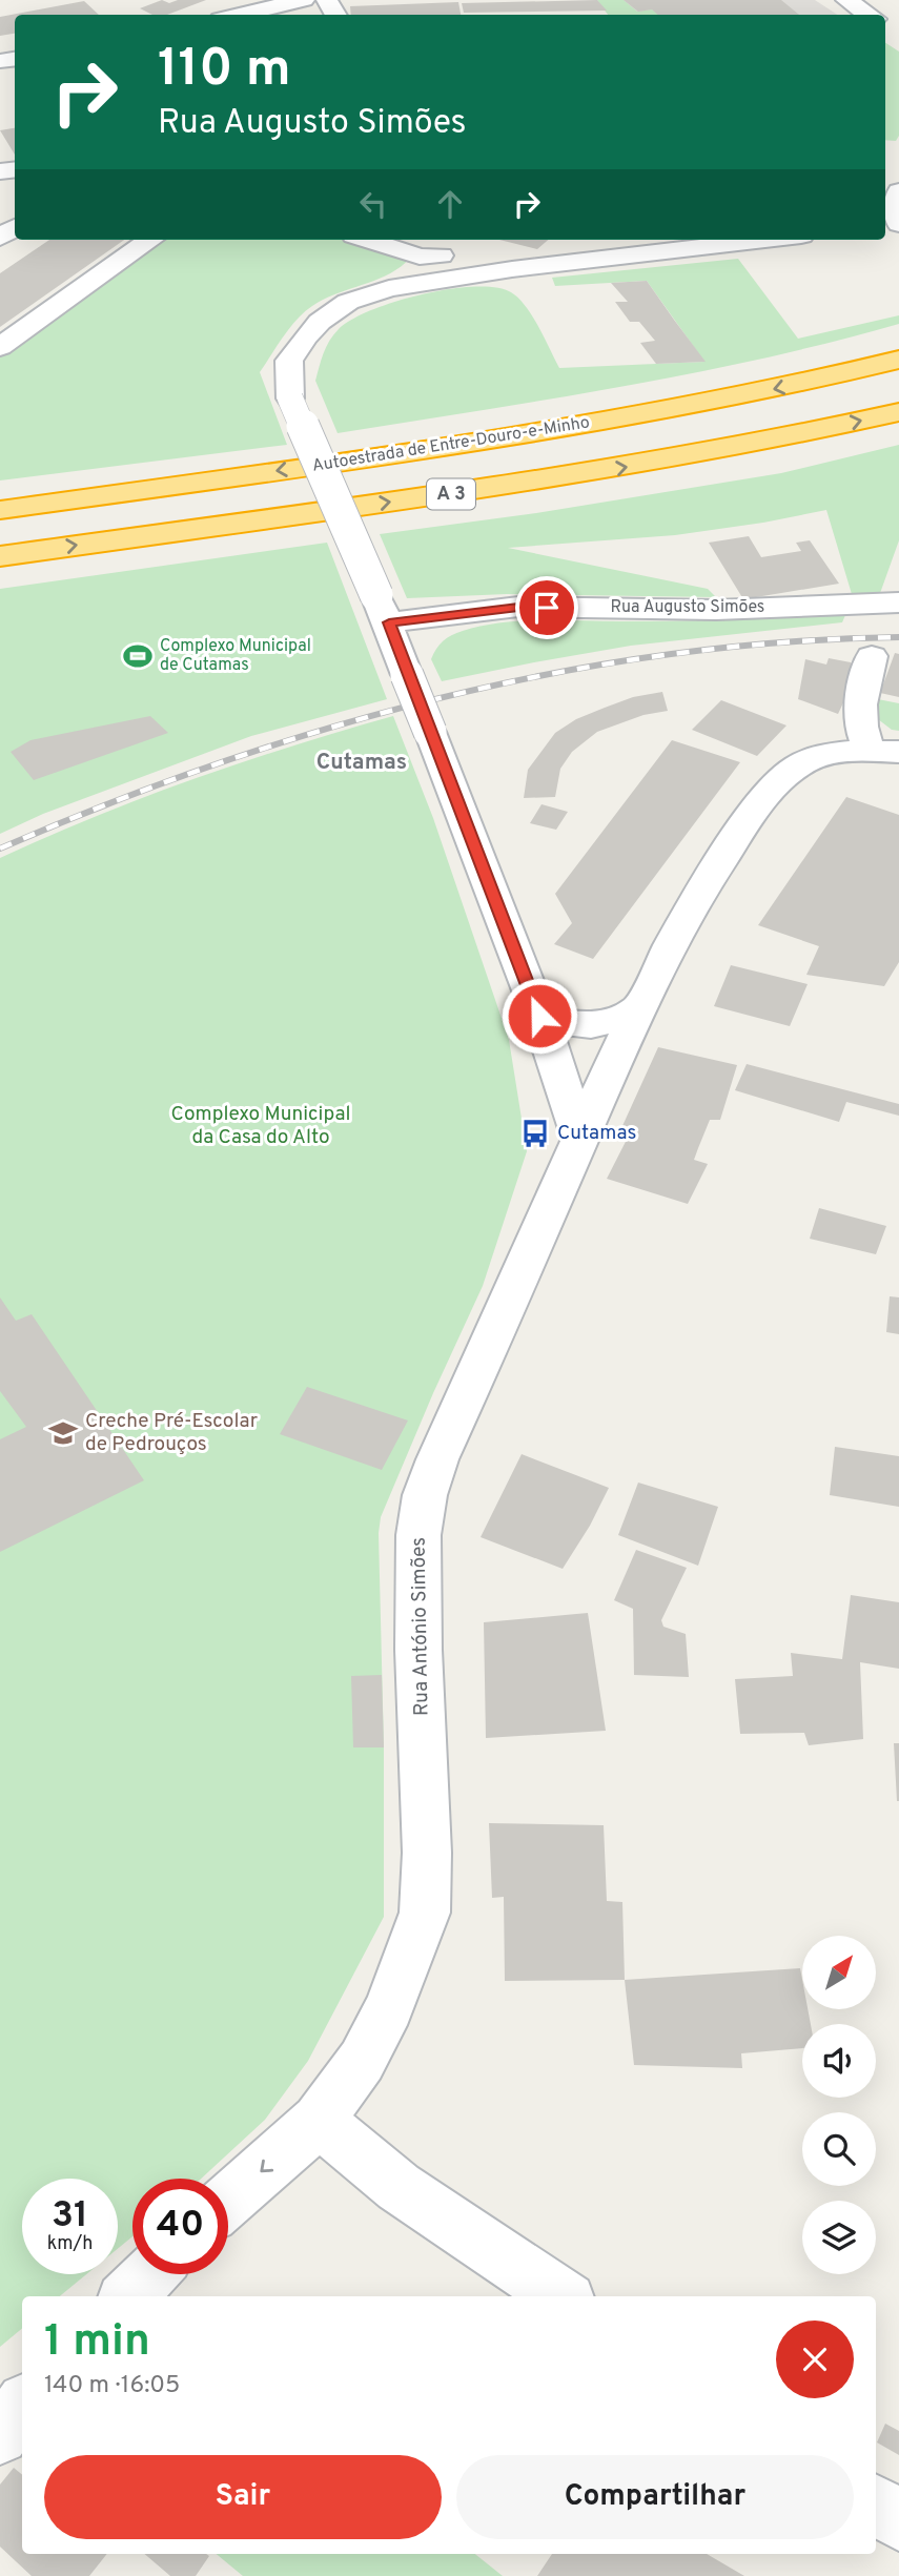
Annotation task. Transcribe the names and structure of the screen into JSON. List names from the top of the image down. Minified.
{"streets":{"highway":["Autoestrada de Entre-Douro-e-Minho","A 3"],"street":["Rua Augusto Simões","Rua António Simões"]},"districts":["Cutamas"],"parks":["Complexo Municipal da Casa do Alto"],"places":{"sports":["Complexo Municipal de Cutamas"],"bus stop":["Cutamas"],"school or university":["Creche Pré-Escolar de Pedrouços"]},"north":"top right","page":{"turn":["110 m","Rua Augusto Simões"],"speed":"31 km/h","limit":"40","heading":["1 min","140 m · 16:05"],"buttons":["Sair","Compartilhar"]}}
